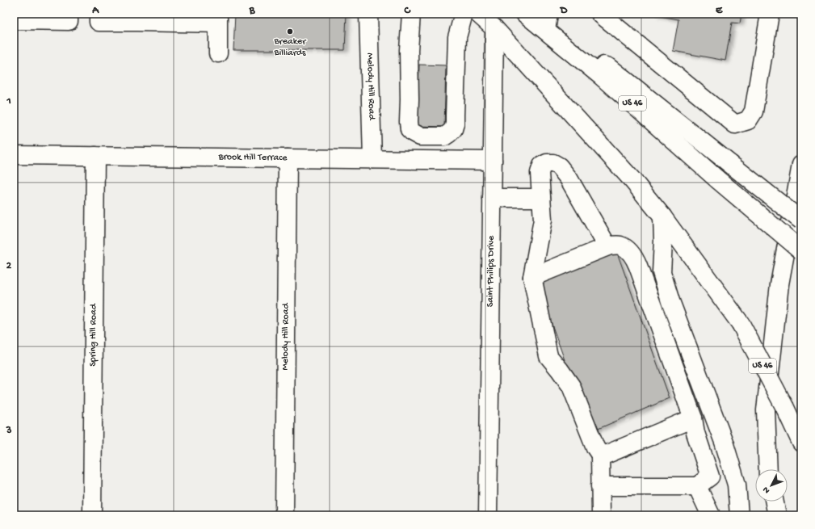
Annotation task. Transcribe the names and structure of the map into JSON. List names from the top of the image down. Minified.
{"streets":{"main road":["Melody Hill Road","US 46","Brook Hill Terrace","Saint Philips Drive","Spring Hill Road"]},"crossings":[["Melody Hill Road","Brook Hill Terrace"],["US 46","Saint Philips Drive"],["Brook Hill Terrace","Saint Philips Drive"],["Brook Hill Terrace","Spring Hill Road"]],"places":["Breaker Billiards"],"north":"bottom left","grid":{"columns":["A","B","C","D","E"],"rows":["1","2","3"]}}
